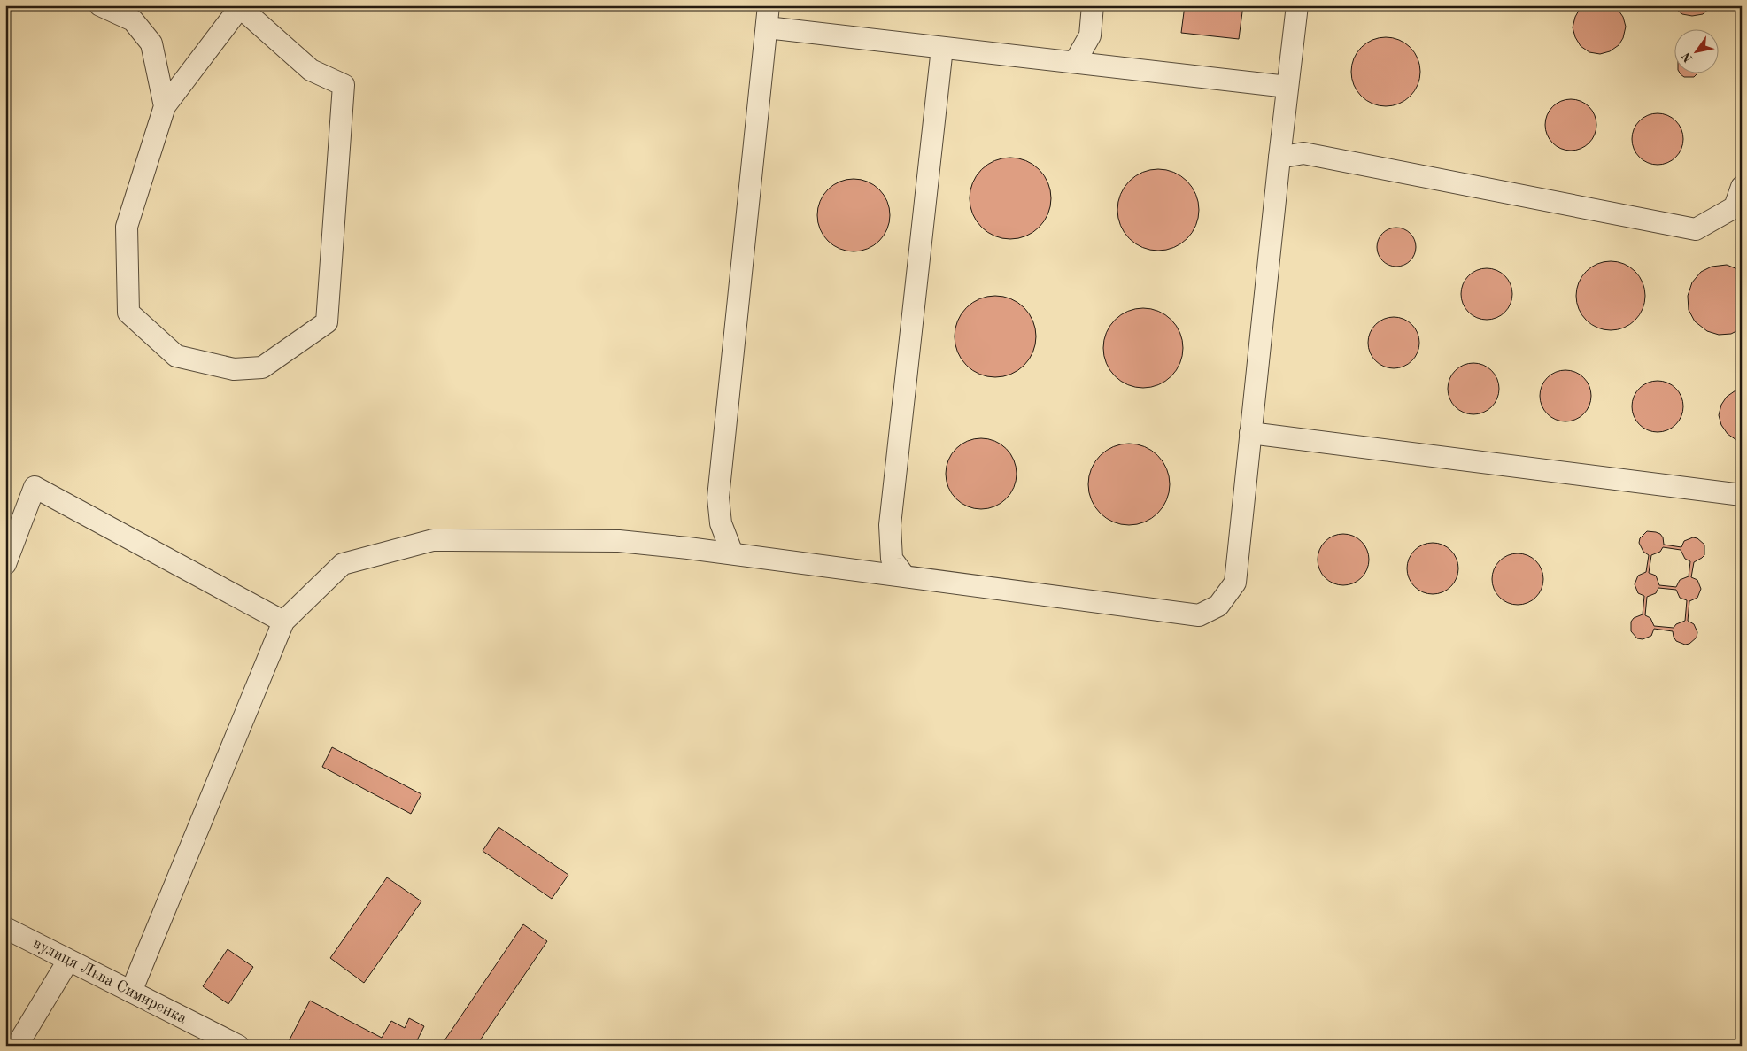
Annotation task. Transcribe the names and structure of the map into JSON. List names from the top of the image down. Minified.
{"streets":{"street":["вулиця Льва Симиренка"]},"north":"bottom left"}
